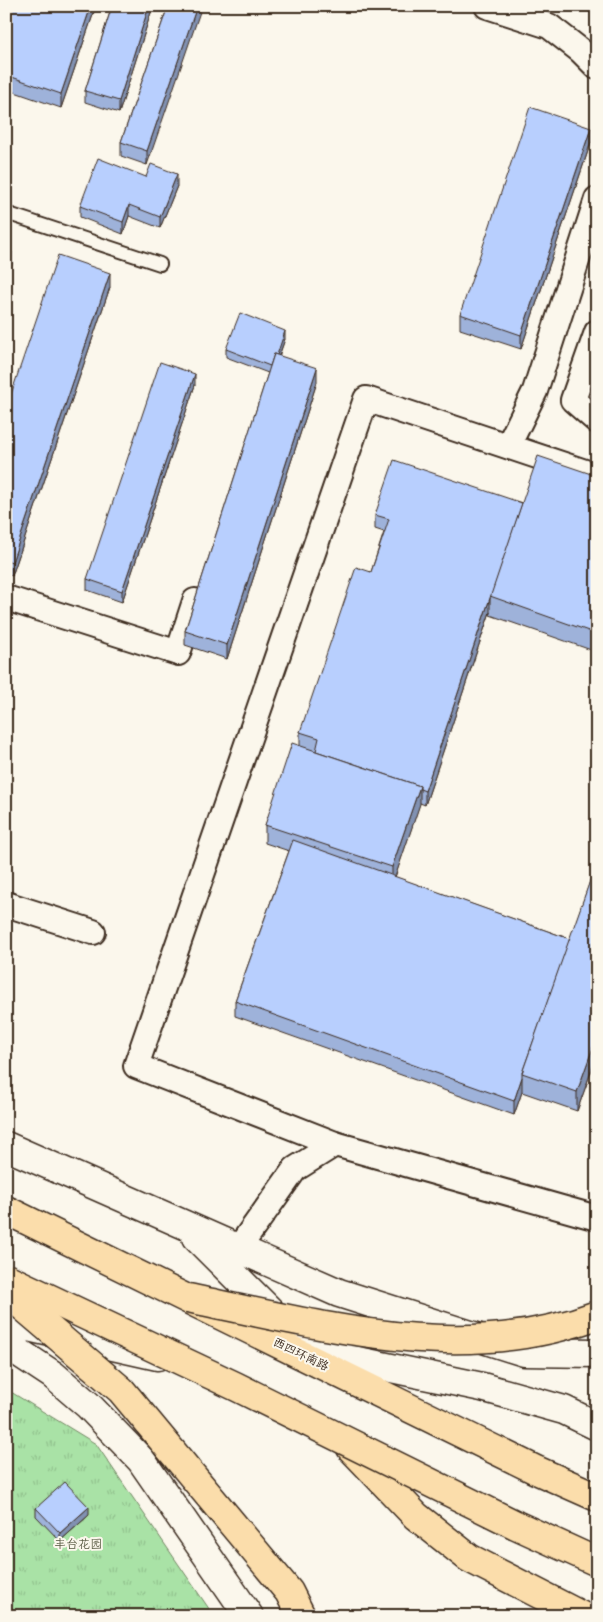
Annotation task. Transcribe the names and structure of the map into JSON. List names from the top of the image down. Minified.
{"streets":{"highway":["西四环南路"]},"parks":["丰台花园"]}
